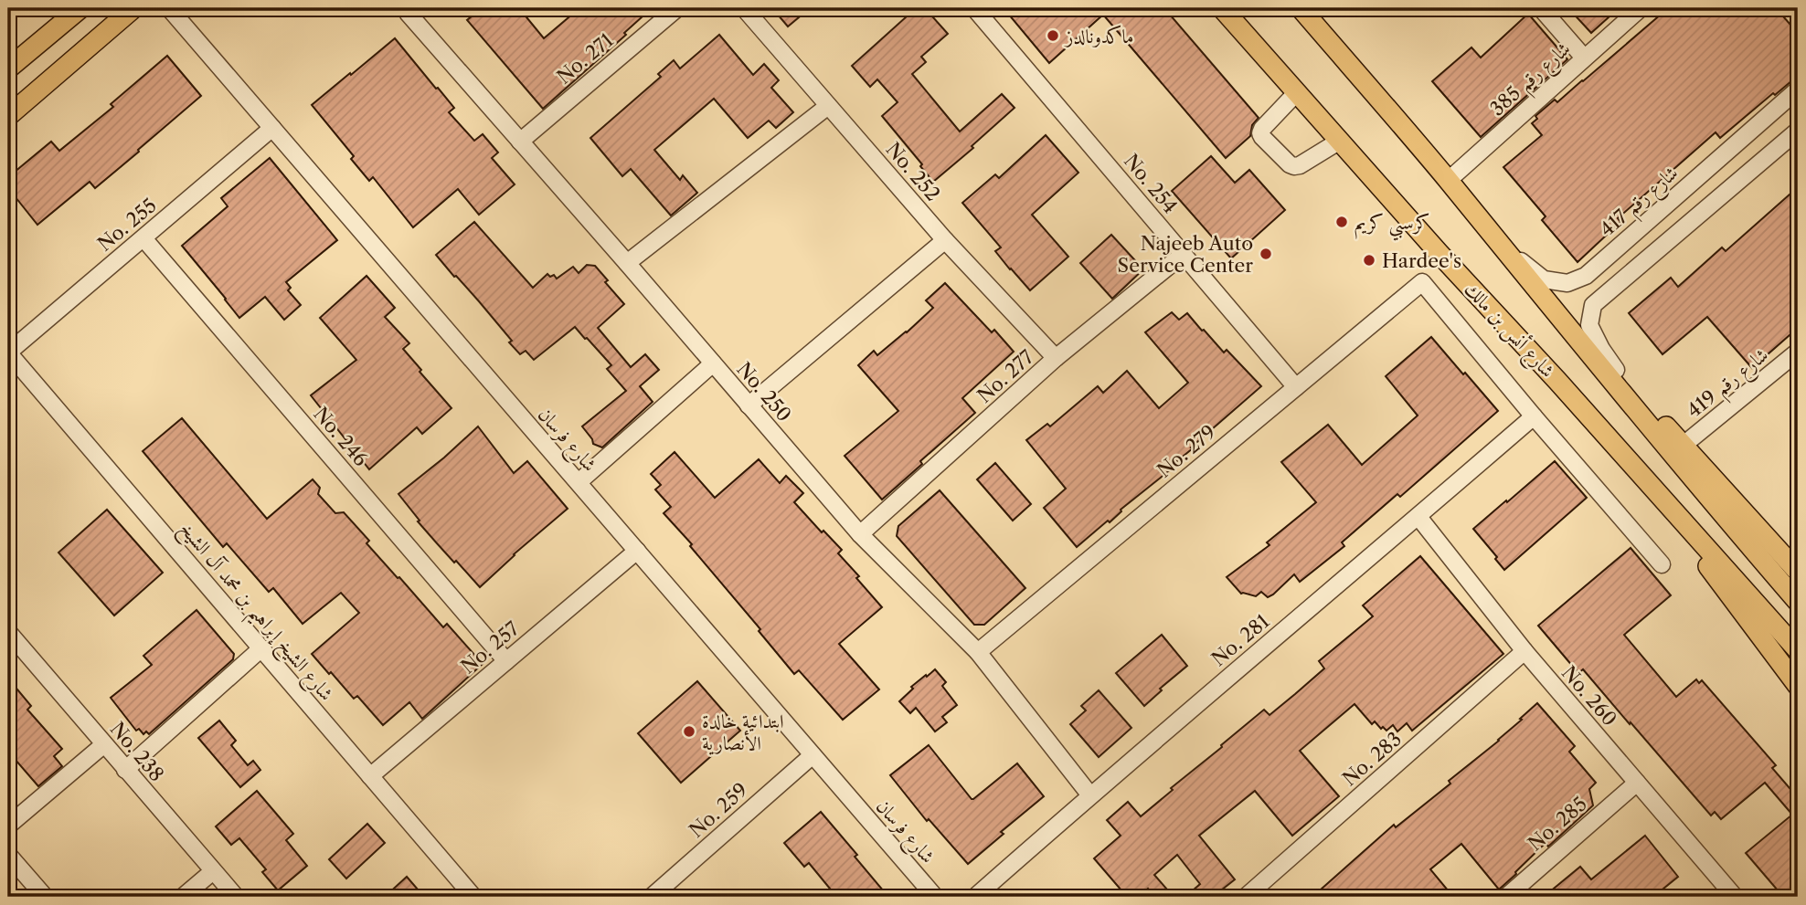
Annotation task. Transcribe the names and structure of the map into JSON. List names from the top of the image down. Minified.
{"streets":{"main road":["شارع أنس بن مالك"],"street":["No. 271","شارع رقم 385","No. 252","No. 254","شارع رقم 417","No. 255","No. 277","شارع رقم 419","No. 250","No. 246","شارع فرسان","No. 279","شارع الشيخ إبراهيم بن محمد آل الشيخ","No. 281","No. 257","No. 260","No. 238","No. 283","No. 259","No. 285"]},"crossings":[["No. 271","No. 250"],["No. 252","No. 277"],["No. 254","No. 277"],["No. 254","No. 279"],["No. 255","No. 246"],["No. 255","شارع فرسان"],["No. 255","شارع الشيخ إبراهيم بن محمد آل الشيخ"],["No. 277","No. 250"],["No. 250","No. 279"],["No. 250","No. 281"],["No. 246","No. 257"],["شارع فرسان","No. 257"],["شارع فرسان","No. 259"],["No. 279","No. 281"],["شارع الشيخ إبراهيم بن محمد آل الشيخ","No. 257"],["No. 281","No. 260"],["No. 260","No. 283"],["No. 260","No. 285"]],"places":["ماكدونالدز","كرسبي كريم","Najeeb Auto Service Center","Hardee's","ابتدائية خالدة الأنصارية"]}
